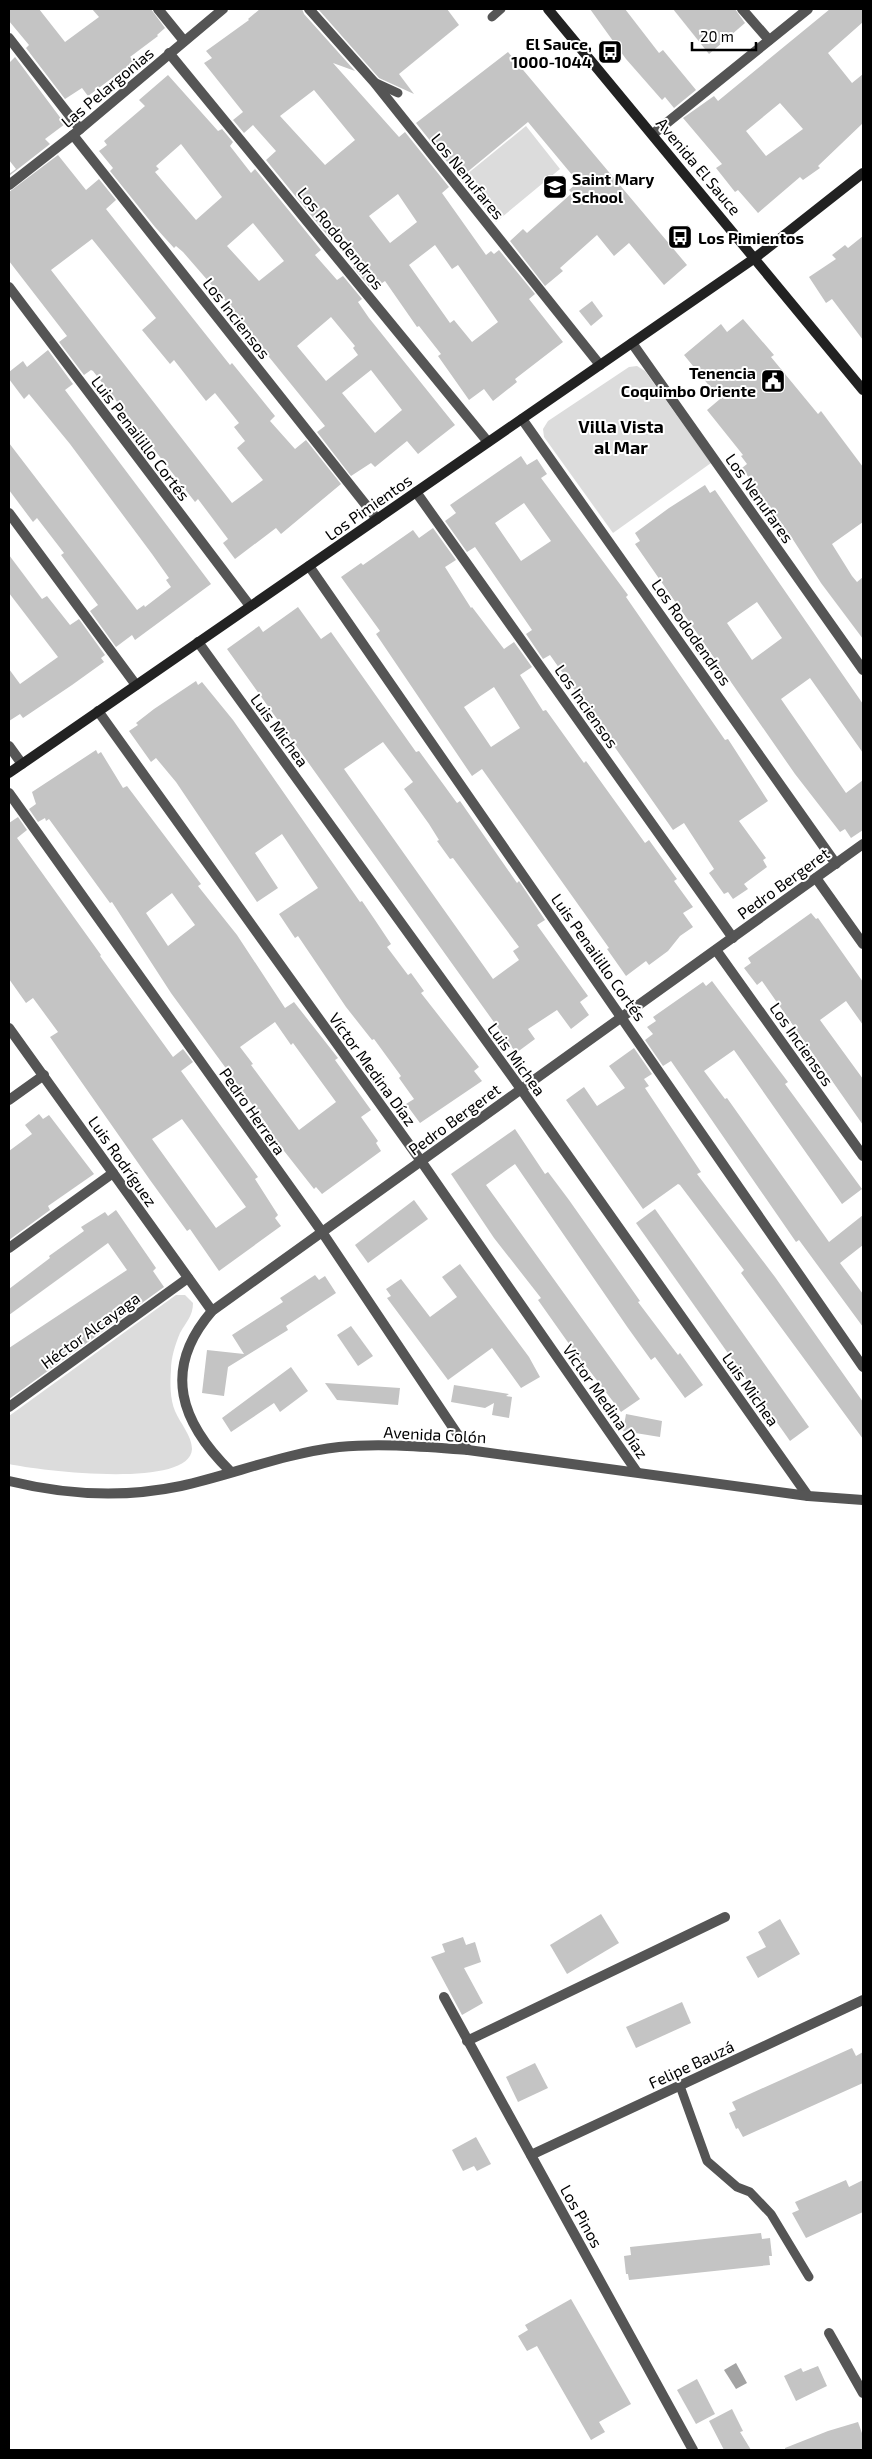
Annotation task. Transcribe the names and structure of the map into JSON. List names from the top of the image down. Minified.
{"streets":{"street":["Las Pelargonias","Avenida El Sauce","Los Nenufares","Los Rododendros","Los Inciensos","Luis Penailillo Cortés","Los Pimientos","Luis Michea","Pedro Bergeret","Víctor Medina Díaz","Pedro Herrera","Luis Rodríguez","Héctor Alcayaga","Avenida Colón","Felipe Bauzá","Los Pinos"]},"crossings":[["Las Pelargonias","Los Rododendros"],["Las Pelargonias","Los Inciensos"],["Avenida El Sauce","Los Pimientos"],["Los Nenufares","Los Pimientos"],["Los Rododendros","Los Pimientos"],["Los Rododendros","Pedro Bergeret"],["Los Inciensos","Los Pimientos"],["Los Inciensos","Pedro Bergeret"],["Luis Penailillo Cortés","Los Pimientos"],["Luis Penailillo Cortés","Pedro Bergeret"],["Los Pimientos","Luis Michea"],["Los Pimientos","Víctor Medina Díaz"],["Luis Michea","Pedro Bergeret"],["Luis Michea","Avenida Colón"],["Pedro Bergeret","Víctor Medina Díaz"],["Pedro Bergeret","Pedro Herrera"],["Pedro Bergeret","Luis Rodríguez"],["Pedro Bergeret","Avenida Colón"],["Víctor Medina Díaz","Avenida Colón"],["Pedro Herrera","Avenida Colón"],["Luis Rodríguez","Héctor Alcayaga"],["Felipe Bauzá","Los Pinos"]],"districts":["Villa Vista al Mar"],"places":{"bus stop":["El Sauce, 1000-1044","Los Pimientos"],"school or university":["Saint Mary School"],"public building":["Tenencia Coquimbo Oriente"]},"scale_bar":"20 m"}
